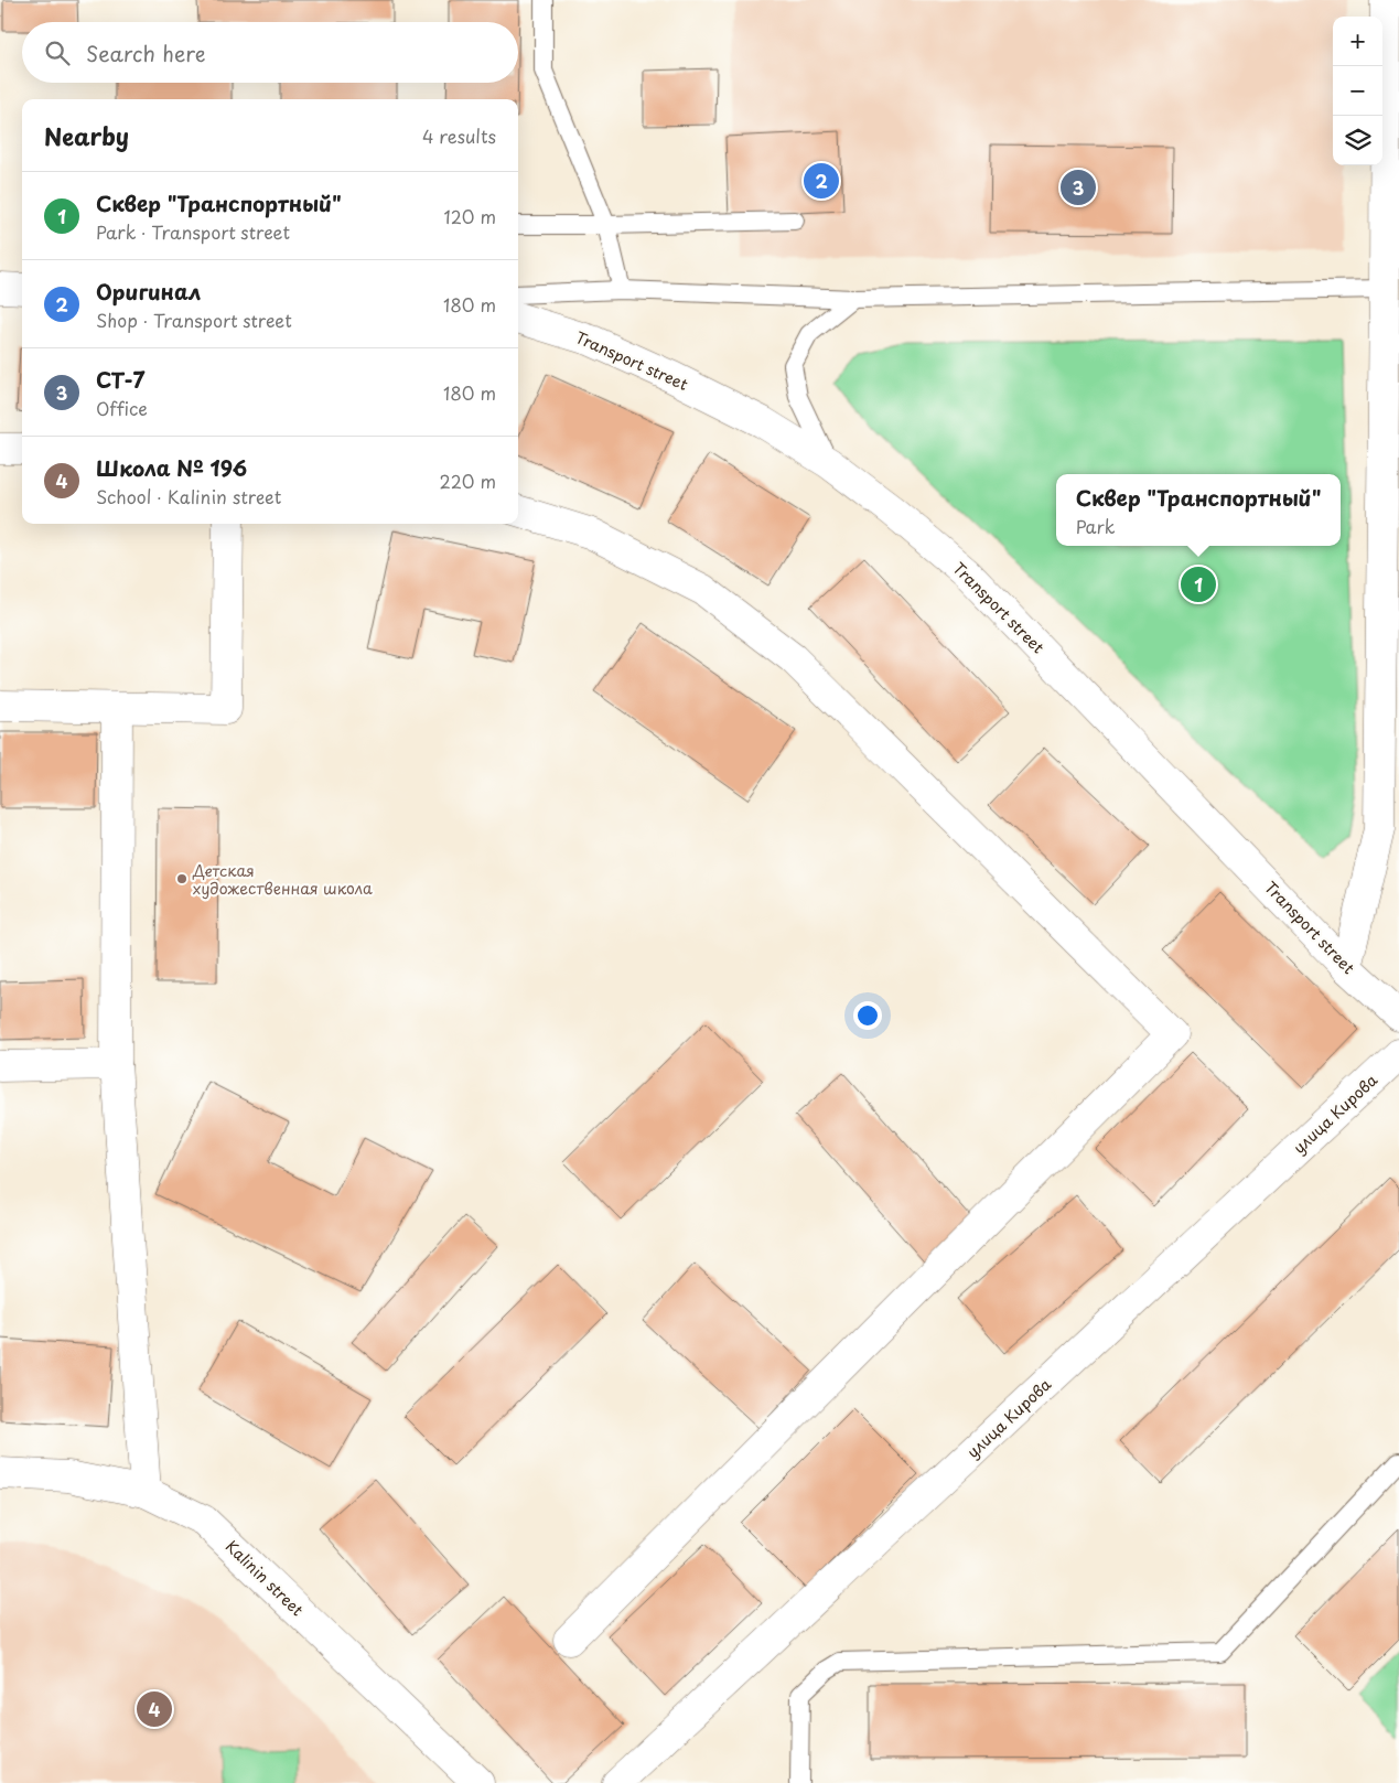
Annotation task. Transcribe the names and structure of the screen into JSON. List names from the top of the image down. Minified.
{"streets":{"street":["Transport street","улица Кирова","Kalinin street"]},"places":["Детская художественная школа"],"page":{"map_buttons":["+","−"],"search":"Search here","heading":["Nearby","4 results"],"pins":["2","3","1","4"],"list":[{"mark":"1","name":"Сквер \"Транспортный\"","note":"Park · Transport street","value":"120 m"},{"mark":"2","name":"Оригинал","note":"Shop · Transport street","value":"180 m"},{"mark":"3","name":"СТ-7","note":"Office","value":"180 m"},{"mark":"4","name":"Школа № 196","note":"School · Kalinin street","value":"220 m"}],"popup":["Сквер \"Транспортный\"","Park"]}}
